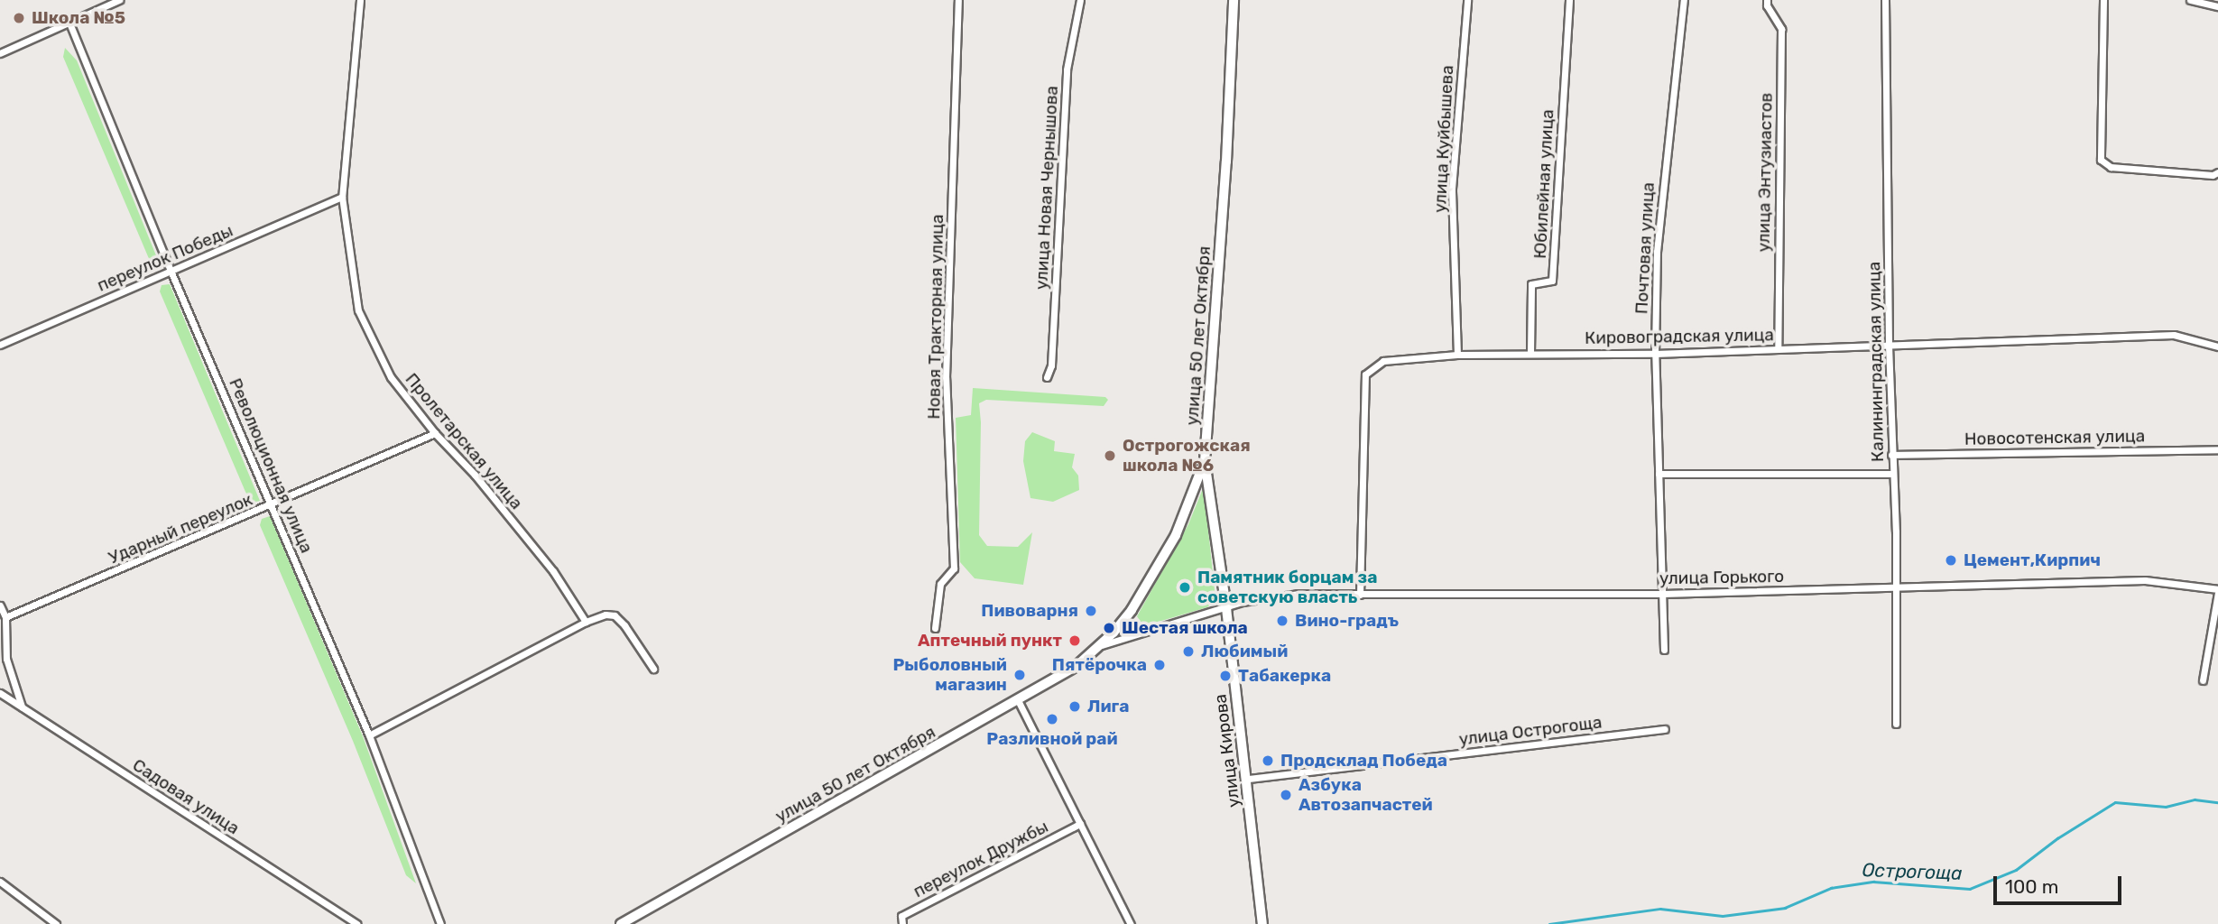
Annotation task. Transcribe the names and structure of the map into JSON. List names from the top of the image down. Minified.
{"streets":{"main road":["улица 50 лет Октября","улица Кирова"],"street":["улица Куйбышева","улица Энтузиастов","Юбилейная улица","улица Новая Чернышова","Почтовая улица","переулок Победы","Новая Тракторная улица","Кировоградская улица","Калининградская улица","Новосотенская улица","Пролетарская улица","Революционная улица","Ударный переулок","улица Горького","улица Острогоща","Садовая улица","переулок Дружбы"]},"crossings":[["улица Куйбышева","Кировоградская улица"],["улица Энтузиастов","Кировоградская улица"],["Юбилейная улица","Кировоградская улица"],["Почтовая улица","Кировоградская улица"],["Почтовая улица","улица Горького"],["переулок Победы","Пролетарская улица"],["переулок Победы","Революционная улица"],["улица 50 лет Октября","улица Горького"],["улица 50 лет Октября","улица Кирова"],["Кировоградская улица","Калининградская улица"],["Кировоградская улица","улица Горького"],["Калининградская улица","Новосотенская улица"],["Калининградская улица","улица Горького"],["Пролетарская улица","Ударный переулок"],["Революционная улица","Ударный переулок"],["улица Горького","улица Кирова"],["улица Острогоща","улица Кирова"]],"water":["Острогоща"],"places":["Школа №5","Острогожская школа №6","Цемент,Кирпич","Памятник борцам за советскую власть","Пивоварня","Вино-градъ","Шестая школа","Аптечный пункт","Любимый","Пятёрочка","Рыболовный магазин","Табакерка","Лига","Разливной рай","Продсклад Победа","Азбука Автозапчастей"],"scale_bar":"100 m"}
